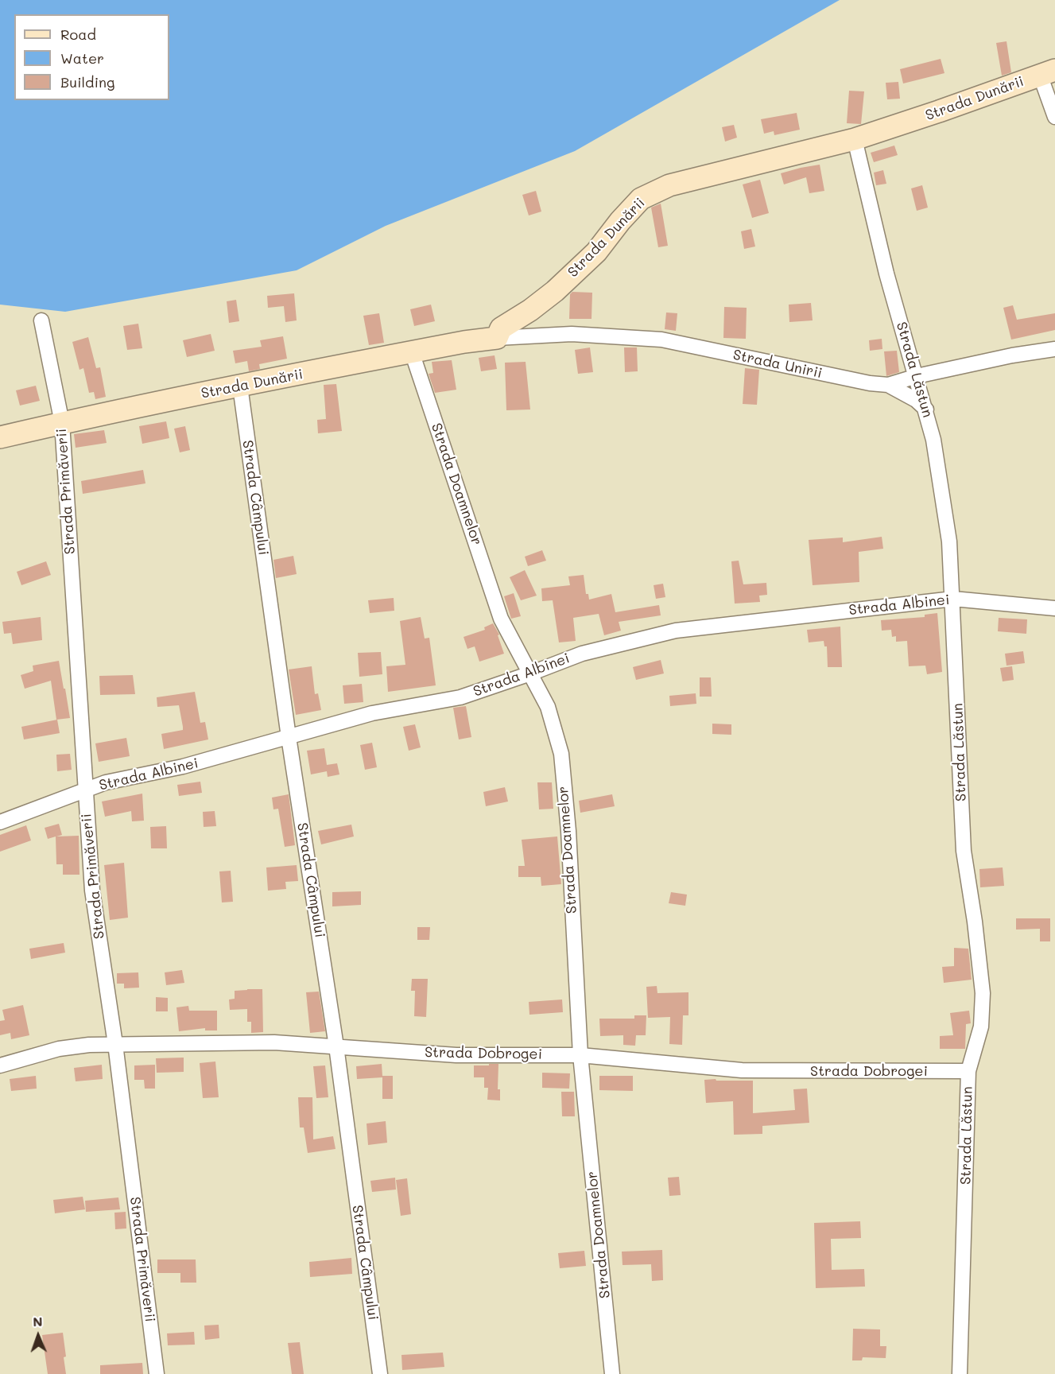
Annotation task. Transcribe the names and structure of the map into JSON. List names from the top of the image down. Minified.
{"streets":{"main road":["Strada Dunării"],"street":["Strada Unirii","Strada Lăstun","Strada Doamnelor","Strada Primăverii","Strada Câmpului","Strada Albinei","Strada Dobrogei"]},"crossings":[["Strada Dunării","Strada Unirii"],["Strada Dunării","Strada Lăstun"],["Strada Dunării","Strada Doamnelor"],["Strada Dunării","Strada Primăverii"],["Strada Dunării","Strada Câmpului"],["Strada Unirii","Strada Lăstun"],["Strada Lăstun","Strada Albinei"],["Strada Lăstun","Strada Dobrogei"],["Strada Doamnelor","Strada Albinei"],["Strada Doamnelor","Strada Dobrogei"],["Strada Primăverii","Strada Albinei"],["Strada Primăverii","Strada Dobrogei"],["Strada Câmpului","Strada Albinei"],["Strada Câmpului","Strada Dobrogei"]],"legend":["Road","Water","Building"],"north":"top"}
